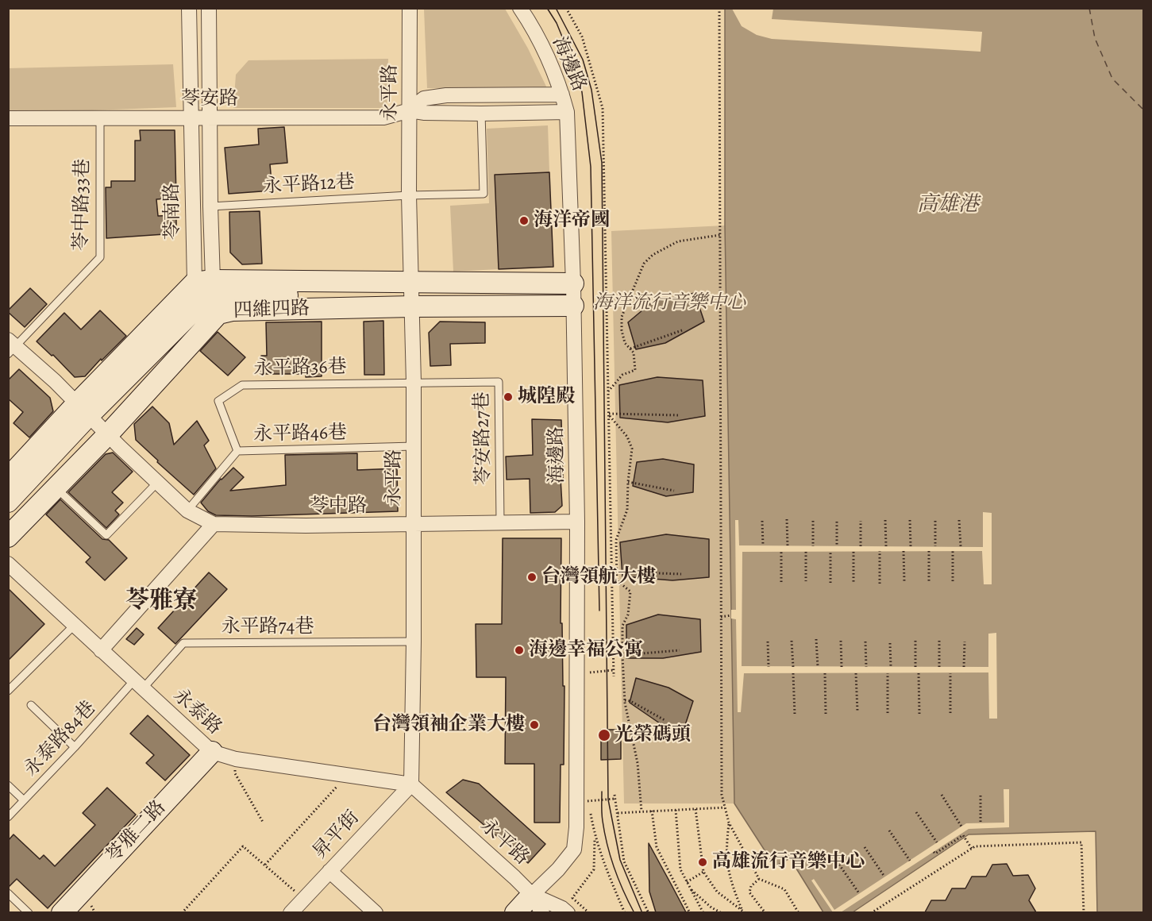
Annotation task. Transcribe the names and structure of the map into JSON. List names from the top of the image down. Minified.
{"streets":{"street":["海邊路","永平路","苓安路","苓南路","四維四路","苓中路","永泰路","苓雅二路","昇平街"],"lane":["永平路12巷","苓中路33巷","永平路36巷","永平路46巷","苓安路27巷","永平路74巷","永泰路84巷"]},"crossings":[["海邊路","永平路"],["海邊路","苓安路"],["海邊路","四維四路"],["海邊路","苓中路"],["永平路","苓安路"],["永平路","永平路12巷"],["永平路","四維四路"],["永平路","永平路36巷"],["永平路","永平路46巷"],["永平路","苓安路27巷"],["永平路","苓中路"],["永平路","永平路74巷"],["永平路","永泰路"],["永平路","昇平街"],["苓安路","永平路12巷"],["苓安路","苓中路33巷"],["苓安路","苓南路"],["永平路12巷","苓南路"],["苓中路33巷","苓中路"],["苓南路","四維四路"],["四維四路","苓中路"],["永平路36巷","永平路46巷"],["永平路36巷","苓安路27巷"],["永平路46巷","苓中路"],["苓安路27巷","苓中路"],["永平路74巷","永泰路"],["永平路74巷","永泰路84巷"],["永泰路","永泰路84巷"],["永泰路","苓雅二路"],["永泰路","昇平街"]],"districts":["苓雅寮"],"water":["高雄港"],"parks":["海洋流行音樂中心"],"places":["海洋帝國","城隍殿","台灣領航大樓","海邊幸福公寓","台灣領袖企業大樓","光榮碼頭","高雄流行音樂中心"]}
